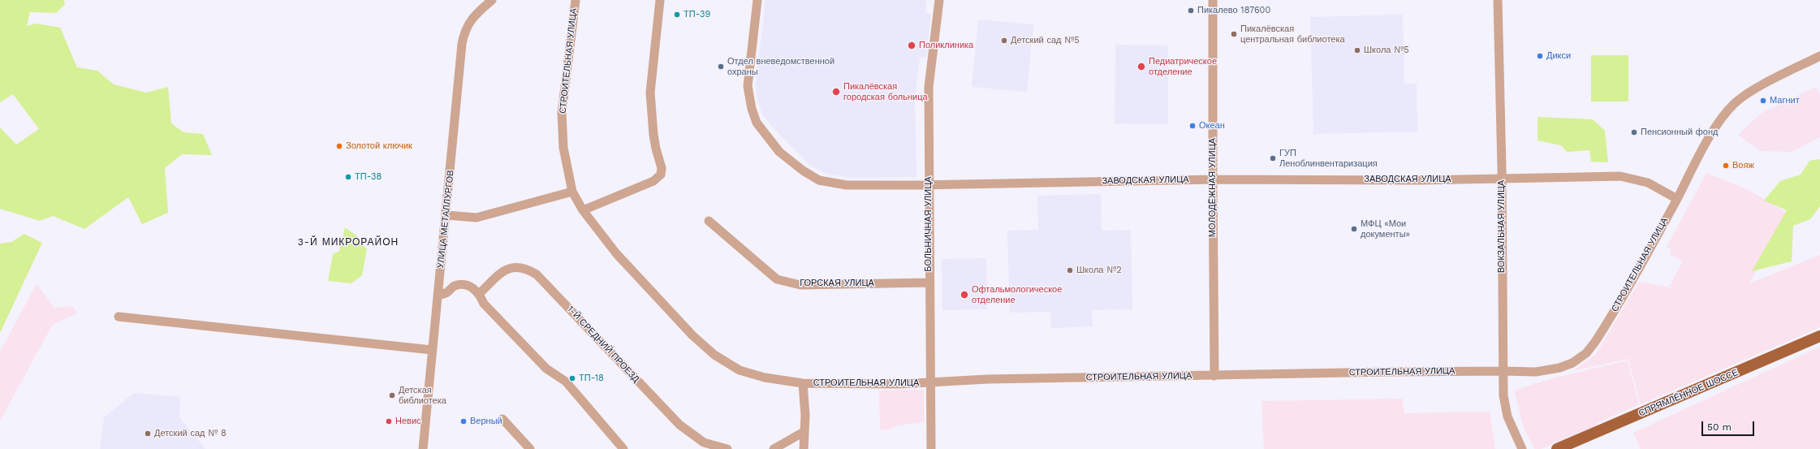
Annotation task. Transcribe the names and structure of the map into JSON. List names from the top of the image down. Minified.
{"streets":{"main road":["СПРЯМЛЁННОЕ ШОССЕ"],"street":["СТРОИТЕЛЬНАЯ УЛИЦА","ЗАВОДСКАЯ УЛИЦА","МОЛОДЁЖНАЯ УЛИЦА","УЛИЦА МЕТАЛЛУРГОВ","БОЛЬНИЧНАЯ УЛИЦА","ВОКЗАЛЬНАЯ УЛИЦА","ГОРСКАЯ УЛИЦА","1-Й СРЕДНИЙ ПРОЕЗД"]},"crossings":[["СТРОИТЕЛЬНАЯ УЛИЦА","ЗАВОДСКАЯ УЛИЦА"],["СТРОИТЕЛЬНАЯ УЛИЦА","МОЛОДЁЖНАЯ УЛИЦА"],["СТРОИТЕЛЬНАЯ УЛИЦА","БОЛЬНИЧНАЯ УЛИЦА"],["СТРОИТЕЛЬНАЯ УЛИЦА","ВОКЗАЛЬНАЯ УЛИЦА"],["ЗАВОДСКАЯ УЛИЦА","МОЛОДЁЖНАЯ УЛИЦА"],["ЗАВОДСКАЯ УЛИЦА","БОЛЬНИЧНАЯ УЛИЦА"],["ЗАВОДСКАЯ УЛИЦА","ВОКЗАЛЬНАЯ УЛИЦА"],["БОЛЬНИЧНАЯ УЛИЦА","ГОРСКАЯ УЛИЦА"]],"districts":["3-Й МИКРОРАЙОН"],"places":["Пикалево 187600","ТП-39","Пикалёвская центральная библиотека","Детский сад №5","Поликлиника","Школа №5","Дикси","Отдел вневедомственной охраны","Педиатрическое отделение","Пикалёвская городская больница","Магнит","Океан","Пенсионный фонд","Золотой ключик","ГУП Леноблинвентаризация","Вояж","ТП-38","МФЦ «Мои документы»","Школа №2","Офтальмологическое отделение","ТП-18","Детская библиотека","Невис","Верный","Детский сад № 8"],"scale_bar":"50 m"}
